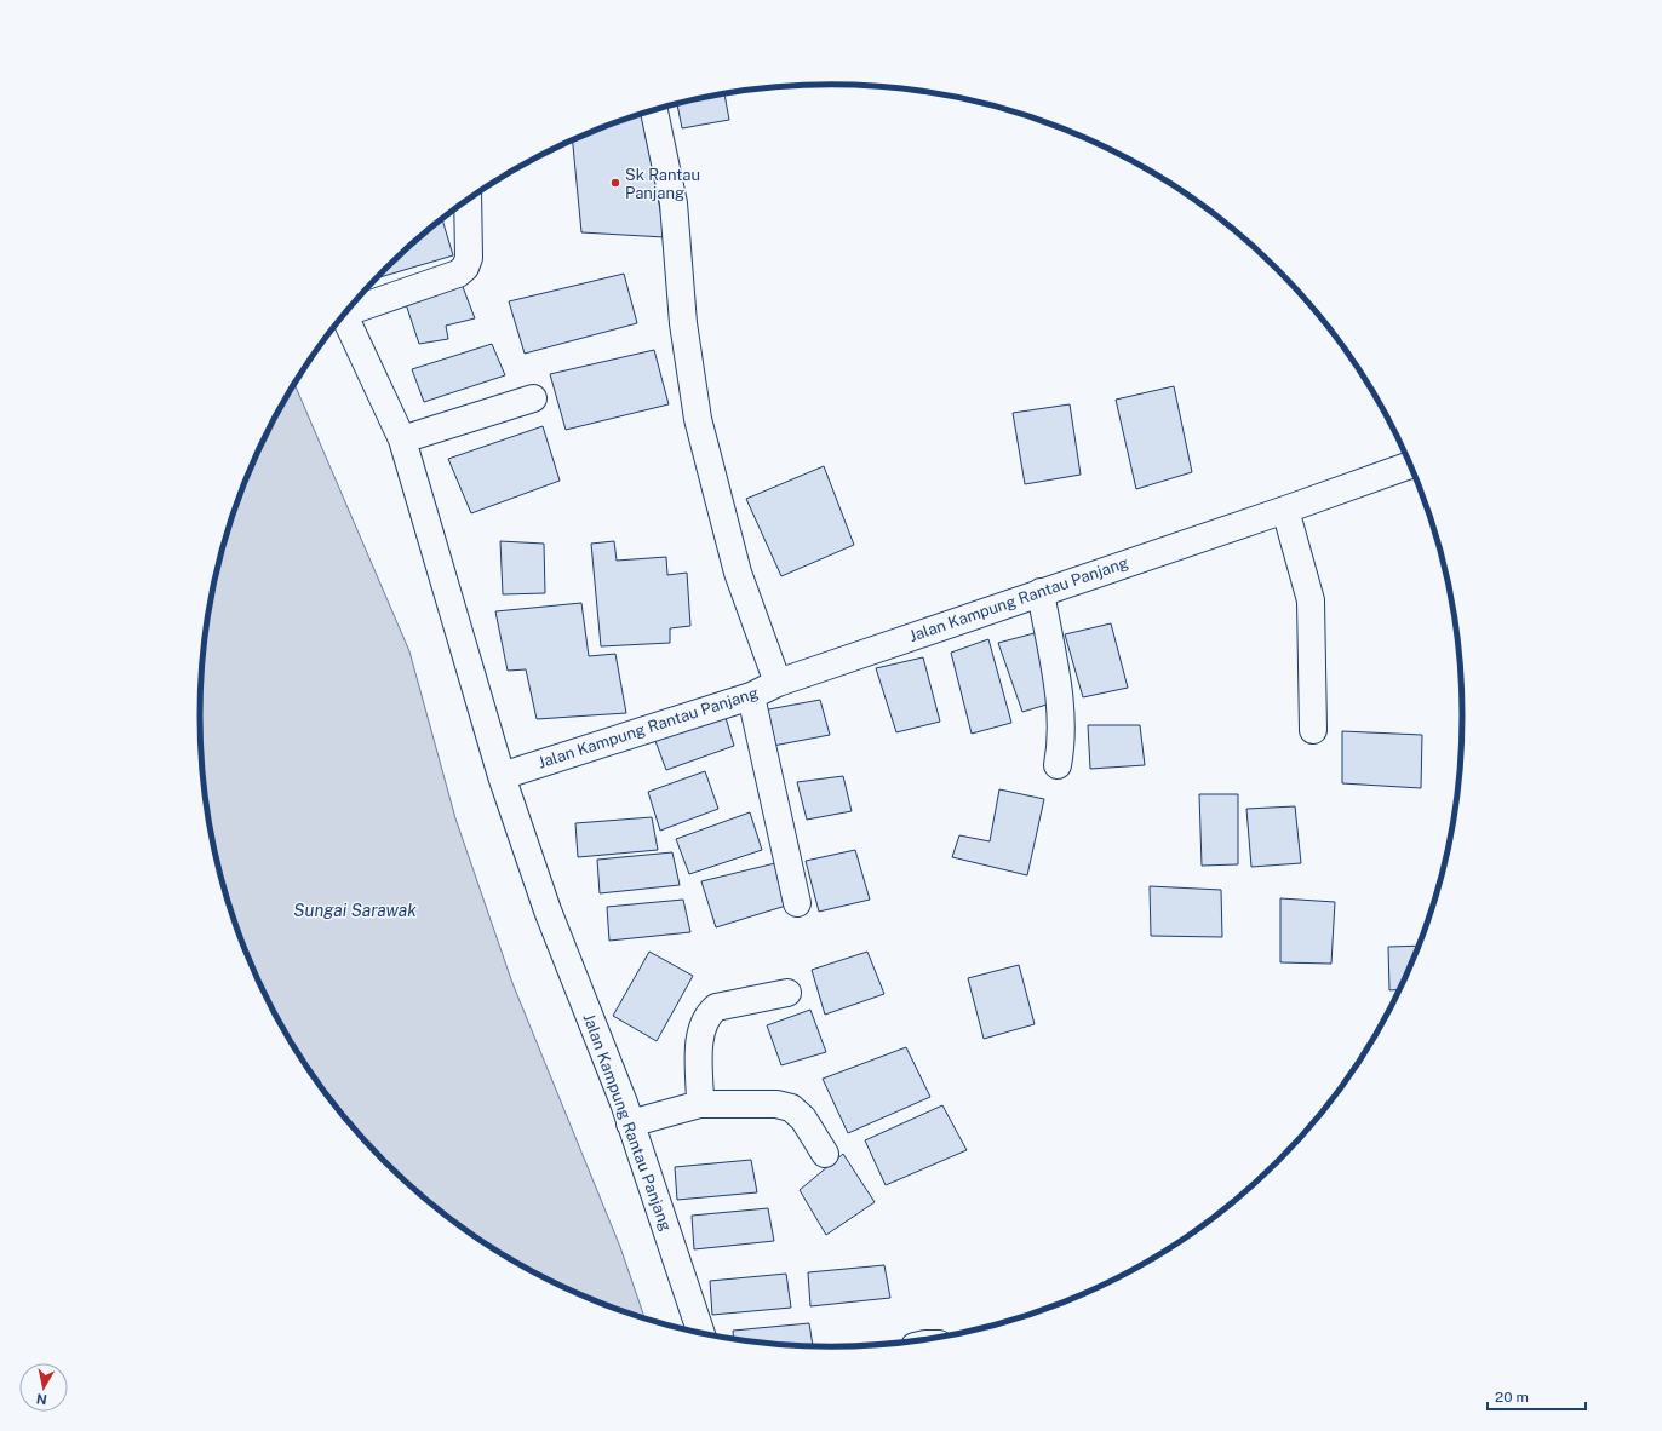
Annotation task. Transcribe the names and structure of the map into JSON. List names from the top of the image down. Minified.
{"streets":{"street":["Jalan Kampung Rantau Panjang"]},"water":["Sungai Sarawak"],"places":["Sk Rantau Panjang"],"scale_bar":"20 m","north":"bottom"}
